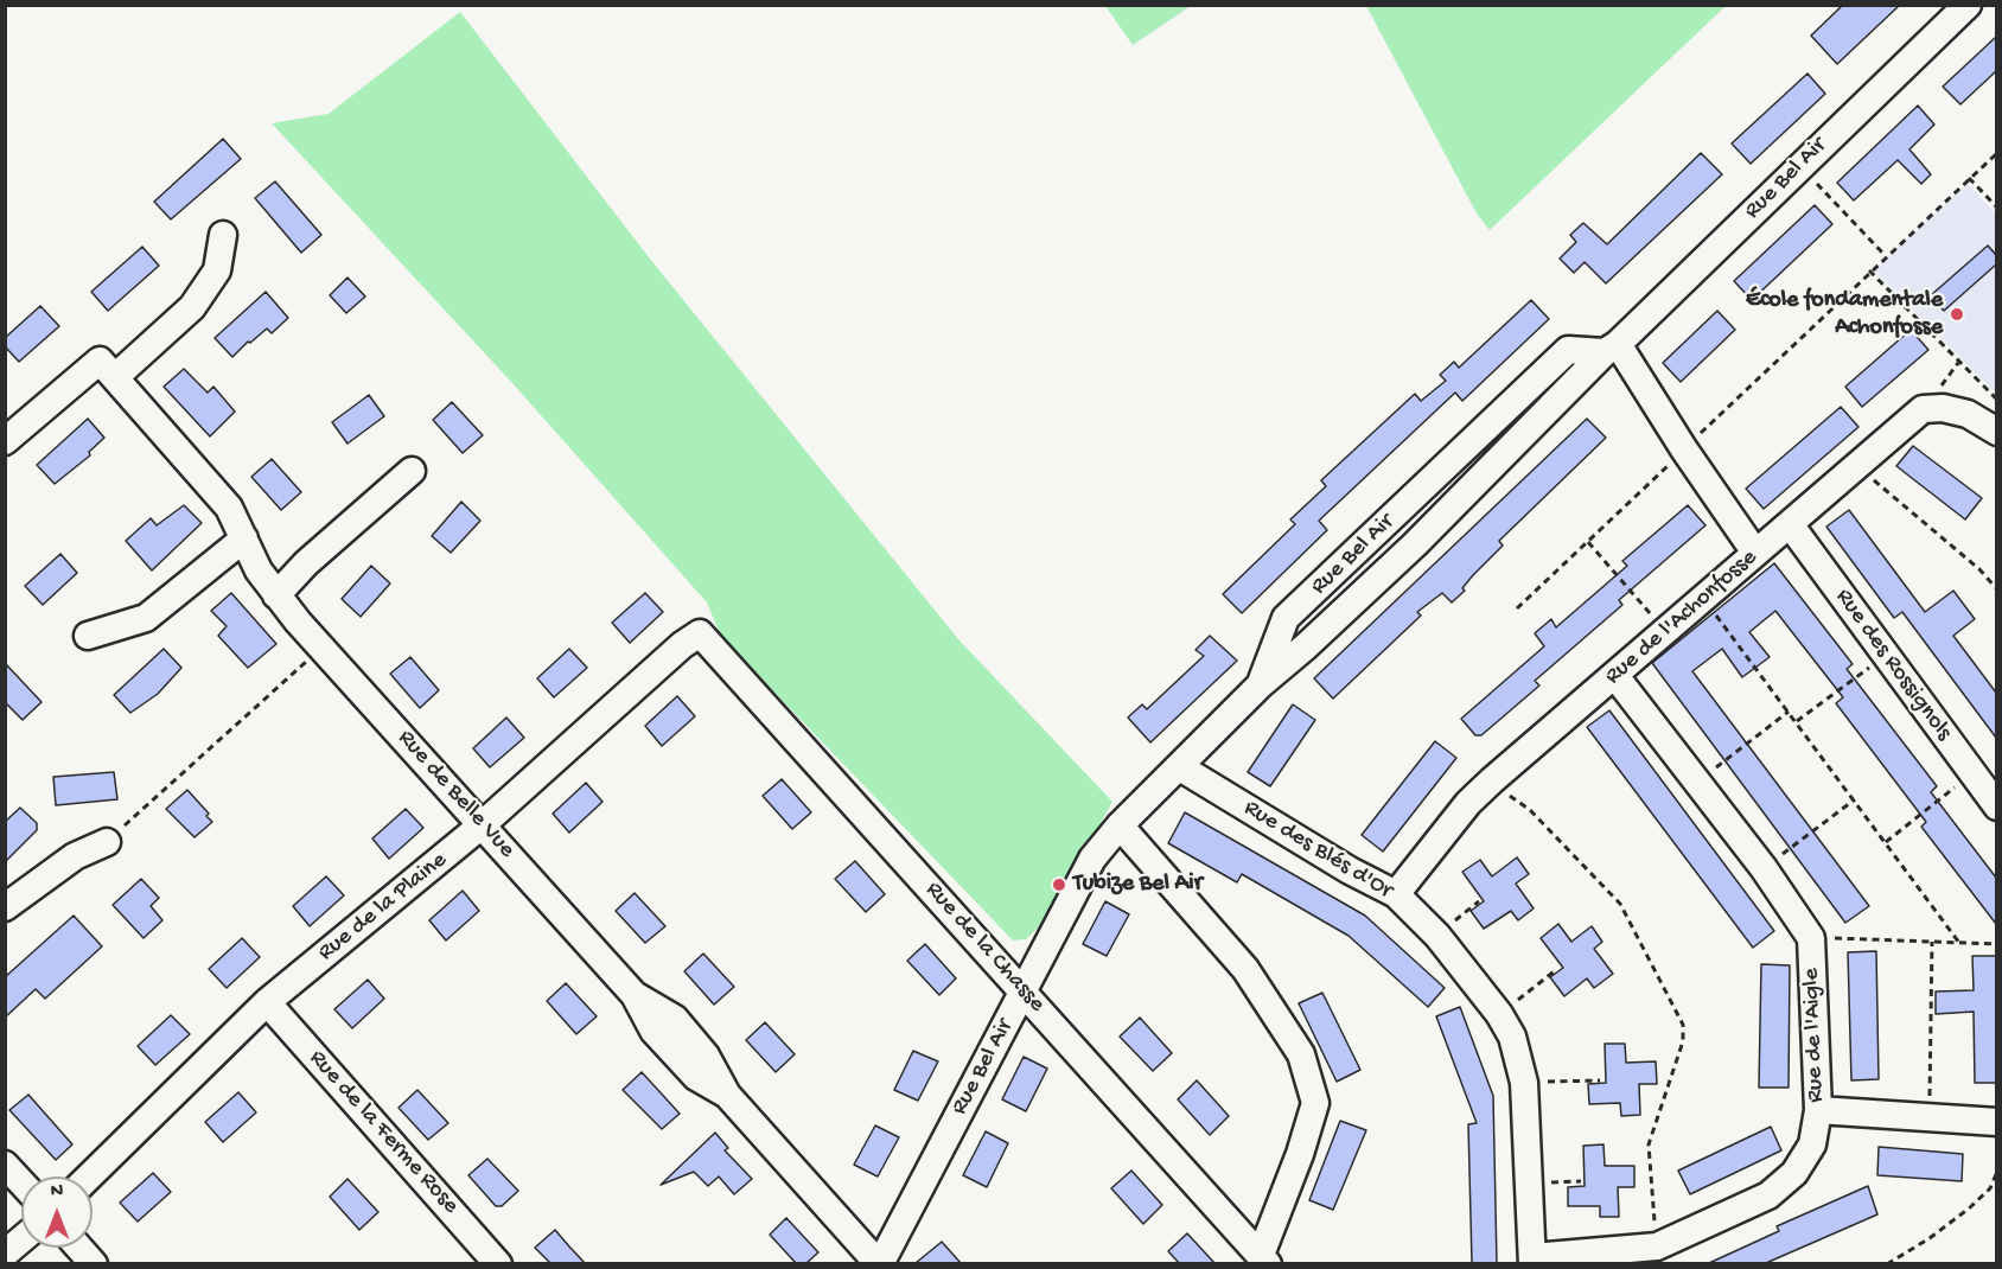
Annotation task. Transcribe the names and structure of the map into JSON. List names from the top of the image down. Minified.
{"streets":{"street":["Rue Bel Air","Rue de l'Achonfosse","Rue des Rossignols","Rue de Belle Vue","Rue des Blés d'Or","Rue de la Plaine","Rue de la Chasse","Rue de l'Aigle","Rue de la Ferme Rose"]},"crossings":[["Rue Bel Air","Rue de Belle Vue"],["Rue Bel Air","Rue des Blés d'Or"],["Rue Bel Air","Rue de la Chasse"],["Rue de l'Achonfosse","Rue des Rossignols"],["Rue de l'Achonfosse","Rue des Blés d'Or"],["Rue de l'Achonfosse","Rue de l'Aigle"],["Rue de Belle Vue","Rue de la Plaine"],["Rue des Blés d'Or","Rue de l'Aigle"],["Rue de la Plaine","Rue de la Chasse"],["Rue de la Plaine","Rue de la Ferme Rose"]],"places":["École fondamentale Achonfosse","Tubize Bel Air"],"north":"top"}
